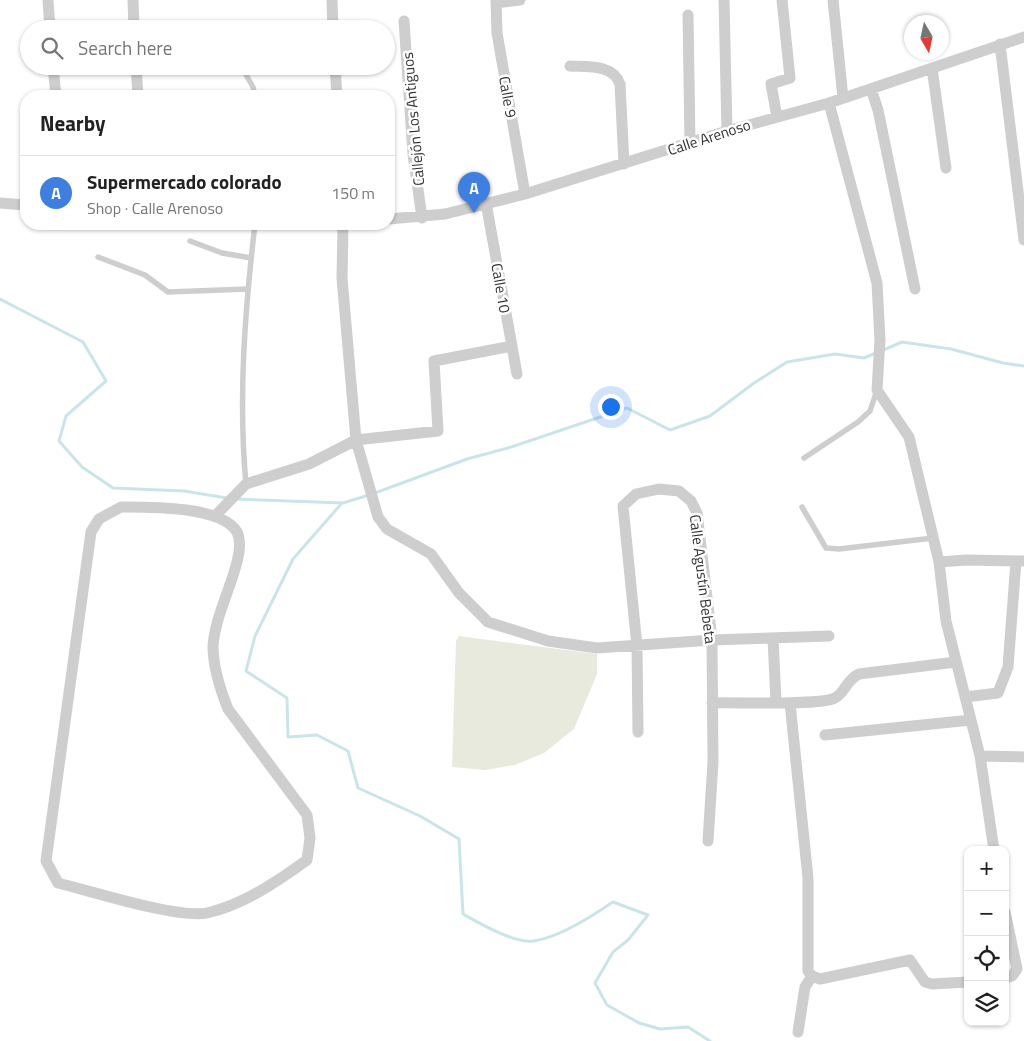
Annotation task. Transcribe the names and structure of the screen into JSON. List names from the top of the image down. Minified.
{"streets":{"street":["Calle 9","Callejón Los Antiguos","Calle Arenoso","Calle 10","Calle Agustín Bebeta"]},"crossings":[["Calle 9","Calle Arenoso"],["Callejón Los Antiguos","Calle Arenoso"],["Calle Arenoso","Calle 10"]],"north":"bottom","page":{"search":"Search here","heading":"Nearby","list":[{"mark":"A","name":"Supermercado colorado","note":"Shop · Calle Arenoso","value":"150 m"}],"pins":"A","map_buttons":["+","−"]}}
